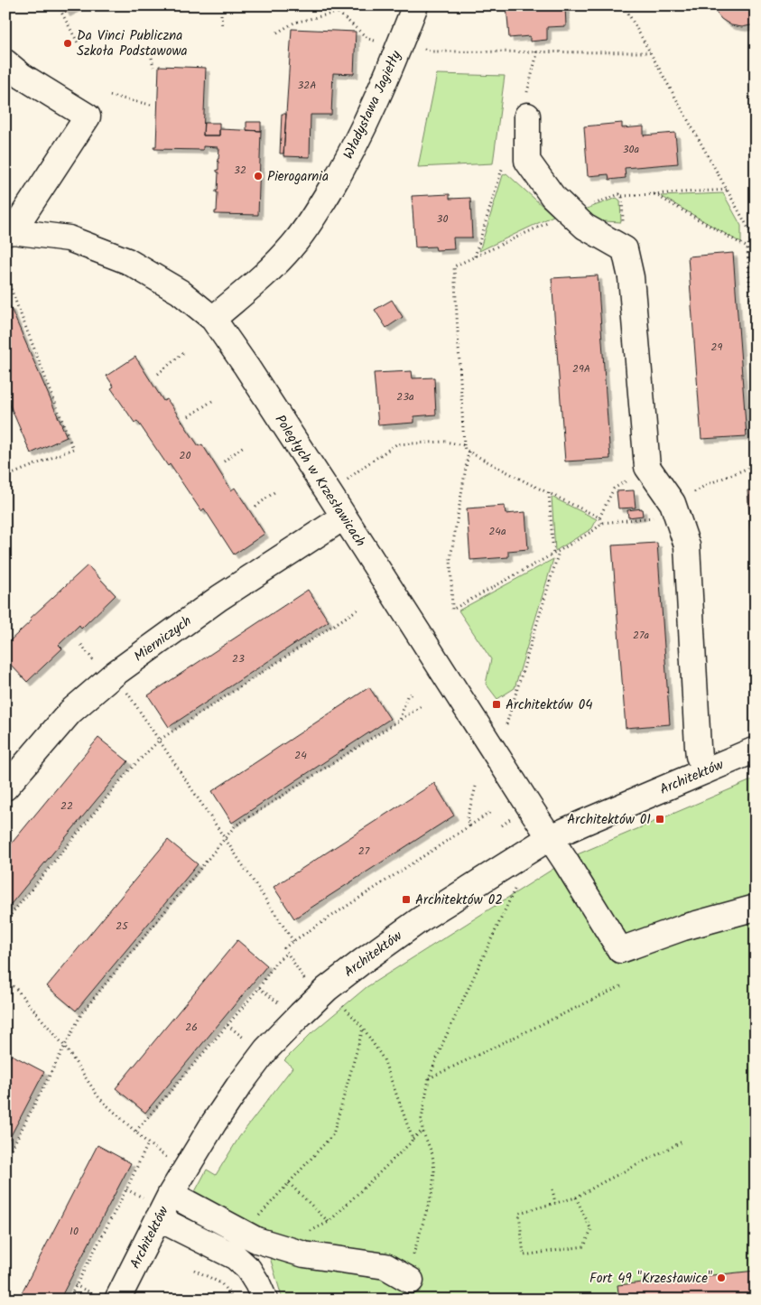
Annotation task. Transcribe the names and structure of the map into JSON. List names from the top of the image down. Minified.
{"streets":{"street":["Władysława Jagiełły","Poległych w Krzesławicach","Mierniczych","Architektów"]},"crossings":[["Władysława Jagiełły","Poległych w Krzesławicach"],["Poległych w Krzesławicach","Mierniczych"],["Poległych w Krzesławicach","Architektów"]],"places":{"other":["Da Vinci Publiczna Szkoła Podstawowa","Pierogarnia","Fort 49 \"Krzesławice\""],"transit":["Architektów 04","Architektów 01","Architektów 02"]},"house_numbers":["32A","30a","32","30","29","29A","23a","20","24a","27a","23","24","22","27","25","26","10"]}
